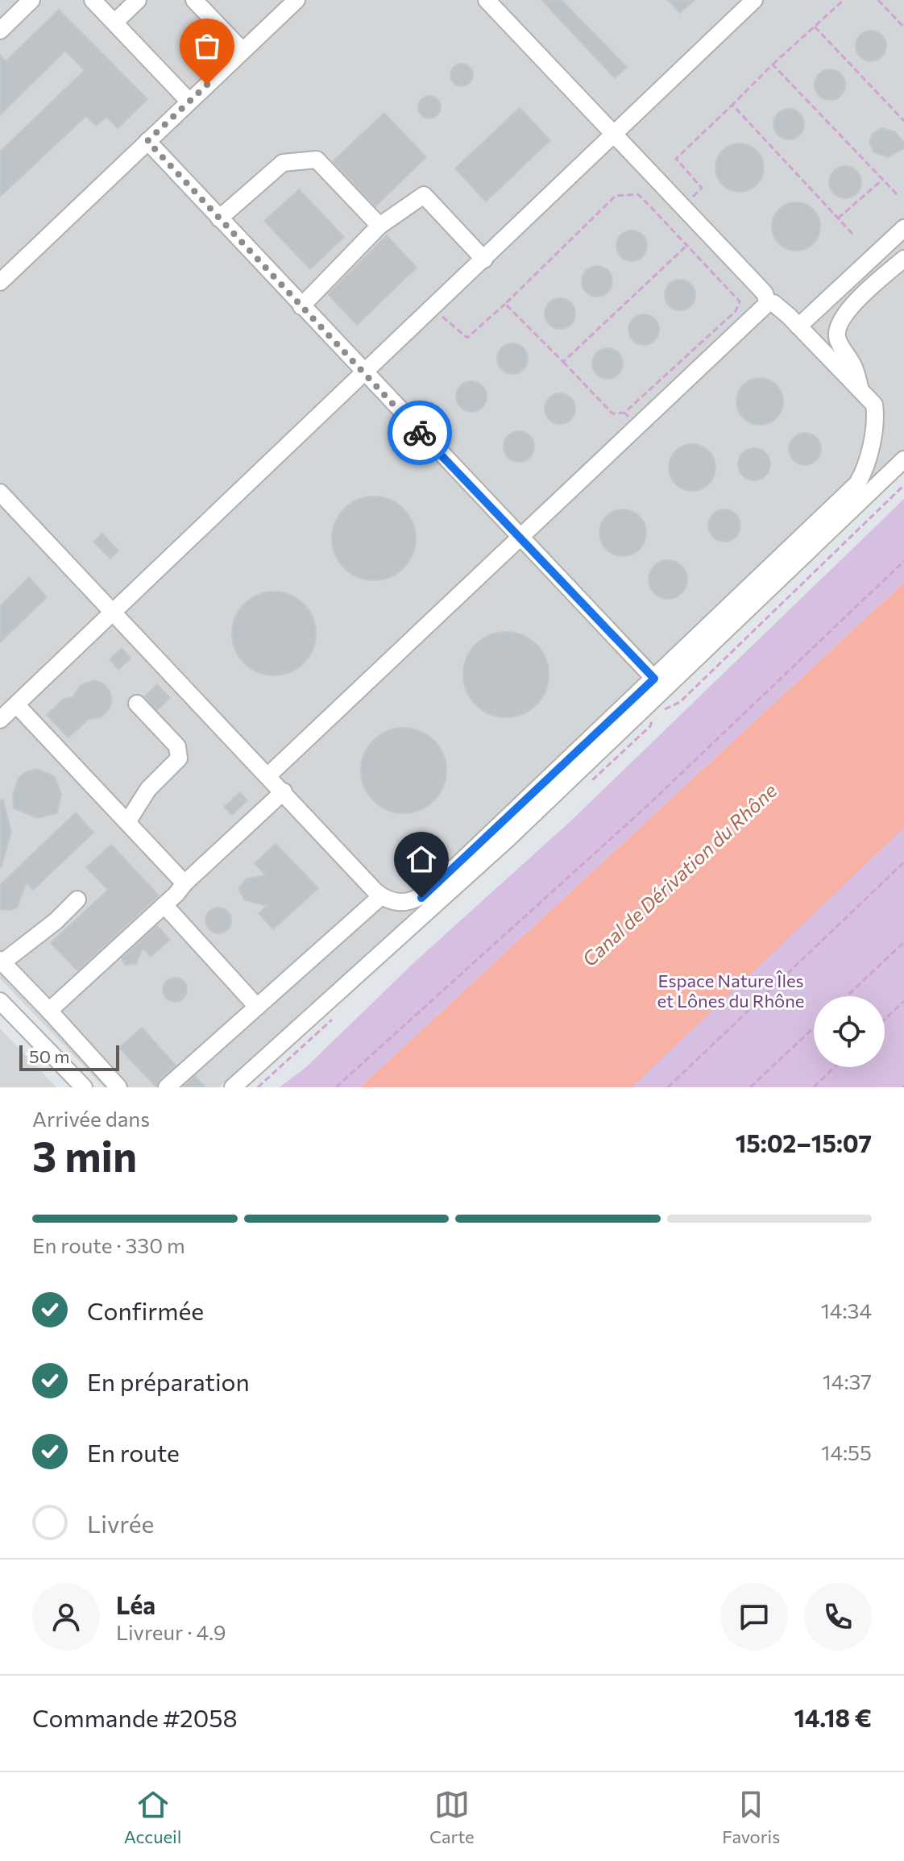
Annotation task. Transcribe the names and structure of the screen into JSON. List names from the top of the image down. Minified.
{"water":["Canal de Dérivation du Rhône"],"parks":["Espace Nature Îles et Lônes du Rhône"],"scale_bar":"50 m","page":{"scale":"50 m","heading":["3 min","Arrivée dans","15:02–15:07"],"panel":["Léa","Livreur · 4.9","Commande #2058","14.18 €"],"bar":"En route · 330 m","list":[["Confirmée","14:34"],["En préparation","14:37"],["En route","14:55"],"Livrée"],"tabs":["Accueil","Carte","Favoris"]}}
